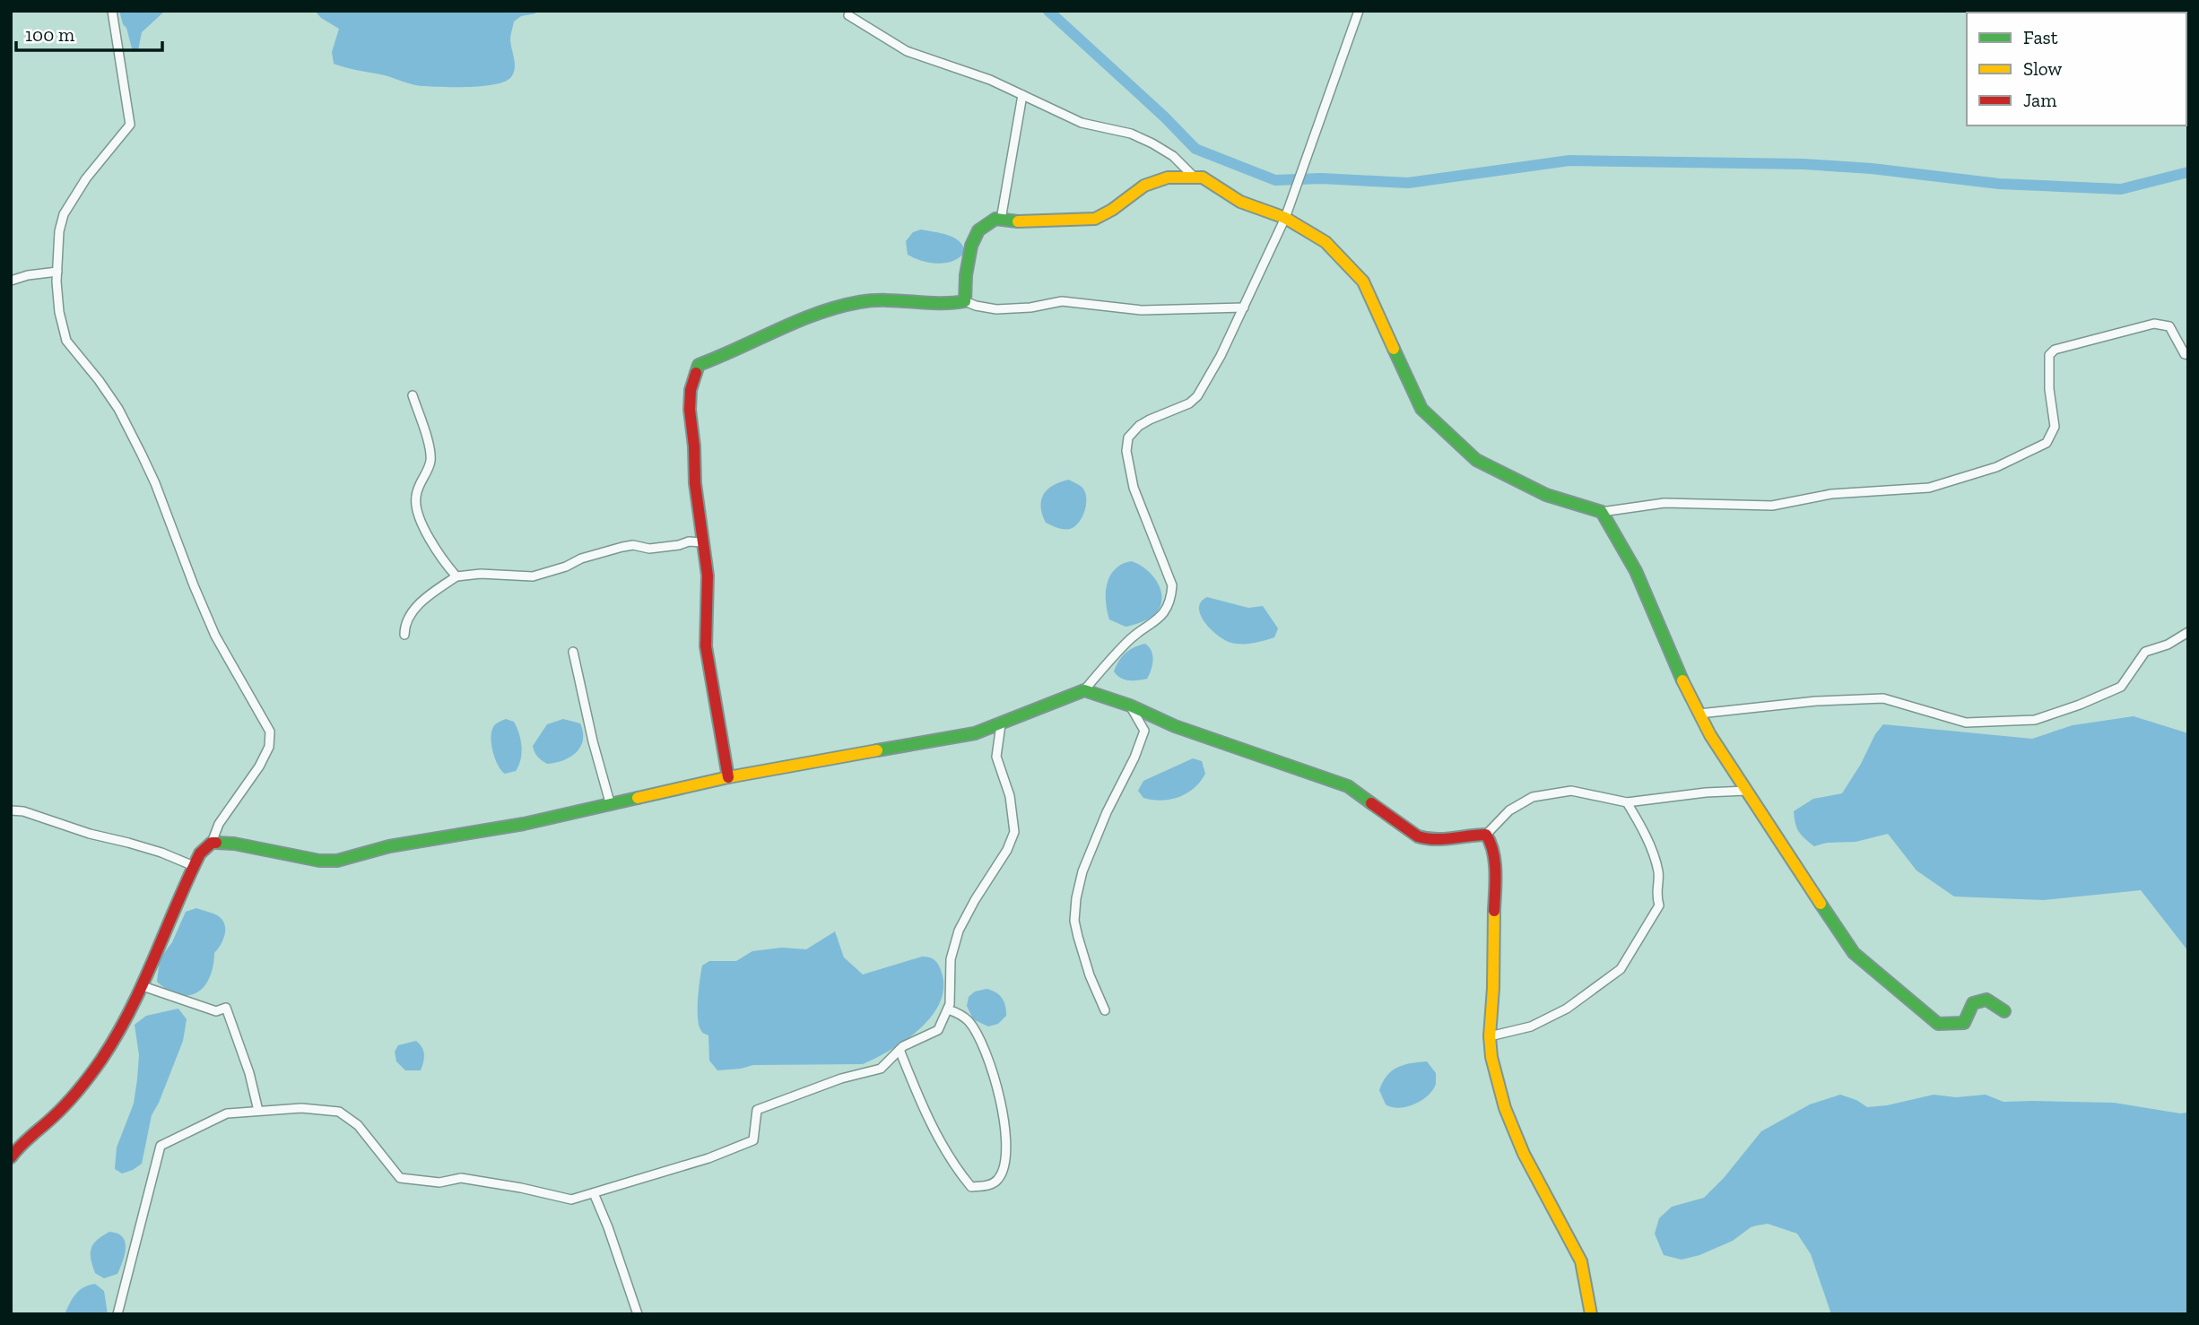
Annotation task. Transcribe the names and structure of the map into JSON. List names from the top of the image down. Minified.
{"legend":["Fast","Slow","Jam"],"scale_bar":"100 m"}
